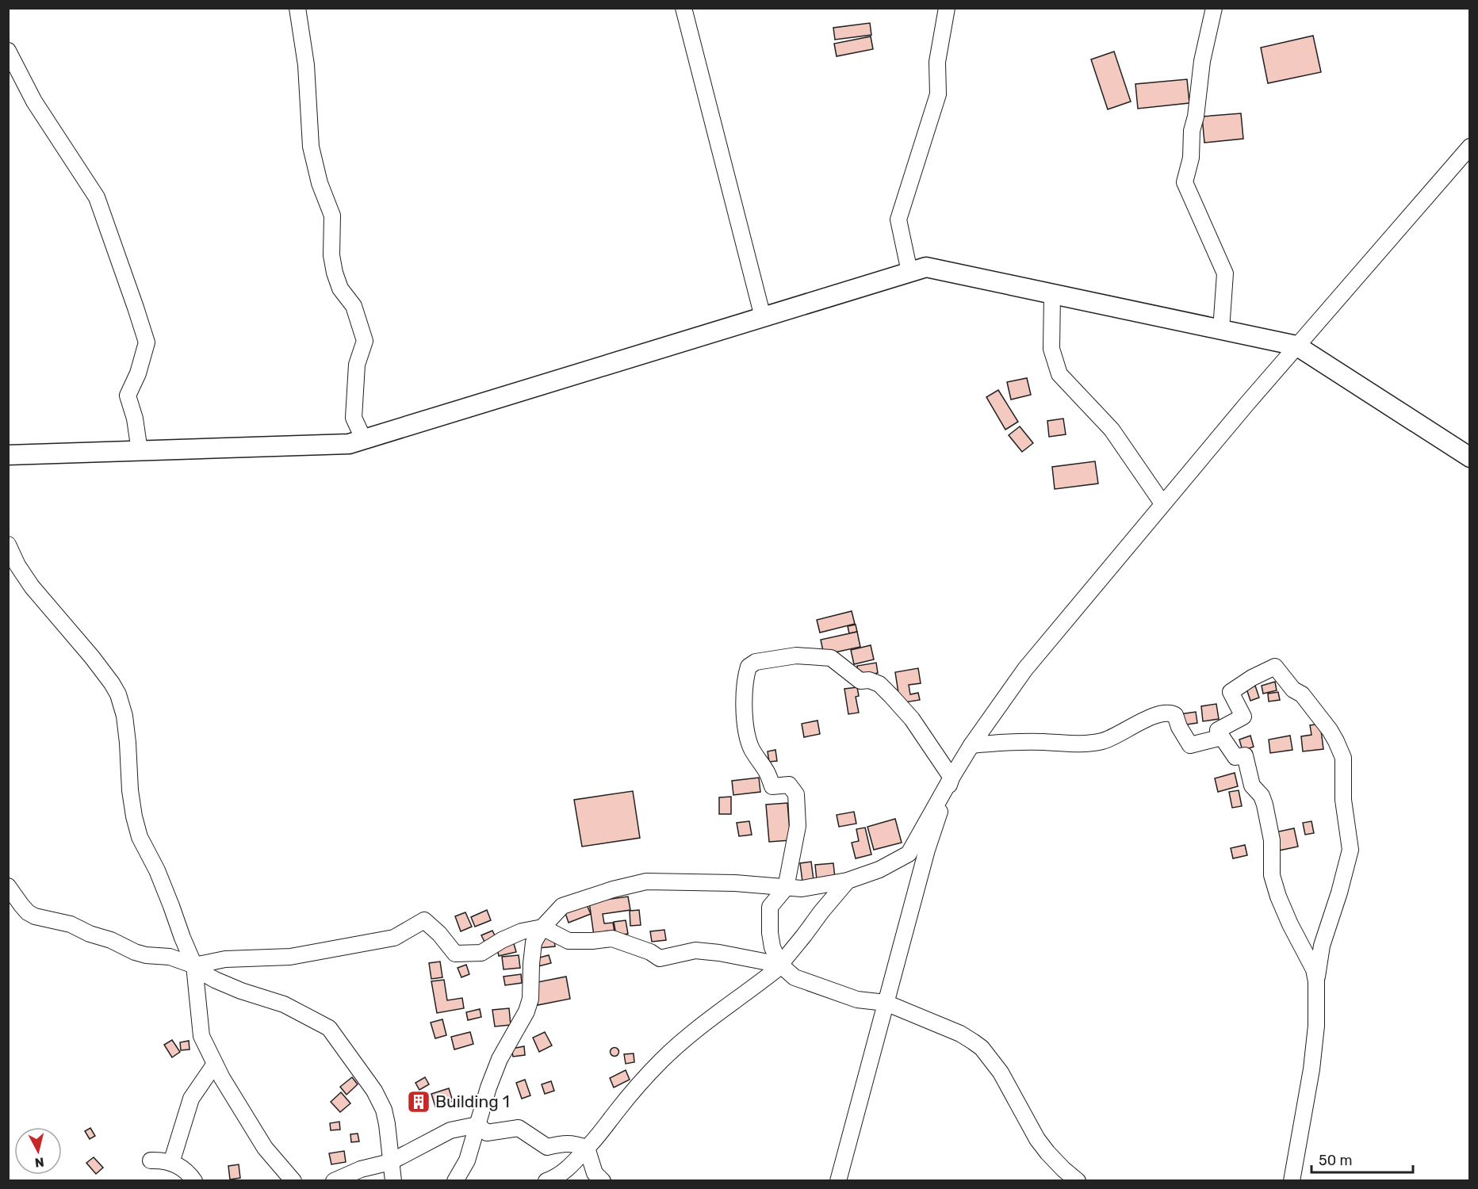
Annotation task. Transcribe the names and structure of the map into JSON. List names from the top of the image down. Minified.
{"places":{"building":["Building 1"]},"scale_bar":"50 m","north":"bottom"}
